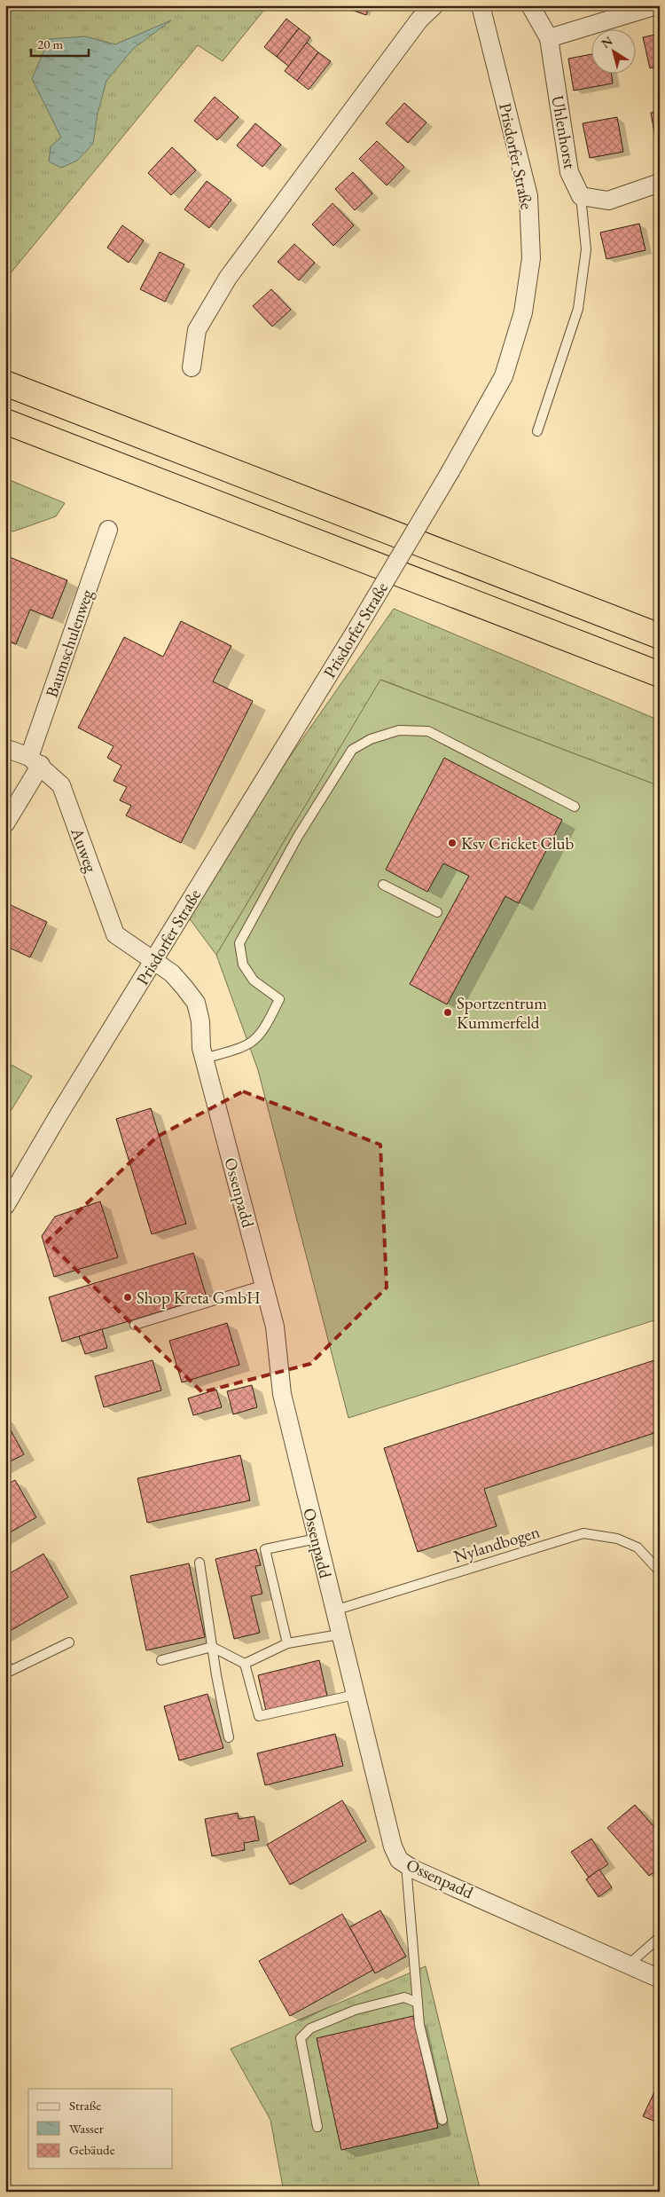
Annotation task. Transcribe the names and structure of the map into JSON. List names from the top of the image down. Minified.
{"streets":{"street":["Uhlenhorst","Prisdorfer Straße","Baumschulenweg","Auweg","Ossenpadd"],"lane":["Nylandbogen"]},"crossings":[["Prisdorfer Straße","Auweg"],["Prisdorfer Straße","Ossenpadd"],["Baumschulenweg","Auweg"],["Auweg","Ossenpadd"],["Ossenpadd","Nylandbogen"]],"places":["Ksv Cricket Club","Sportzentrum Kummerfeld","Shop Kreta GmbH"],"legend":["Straße","Wasser","Gebäude"],"scale_bar":"20 m","north":"top left"}
